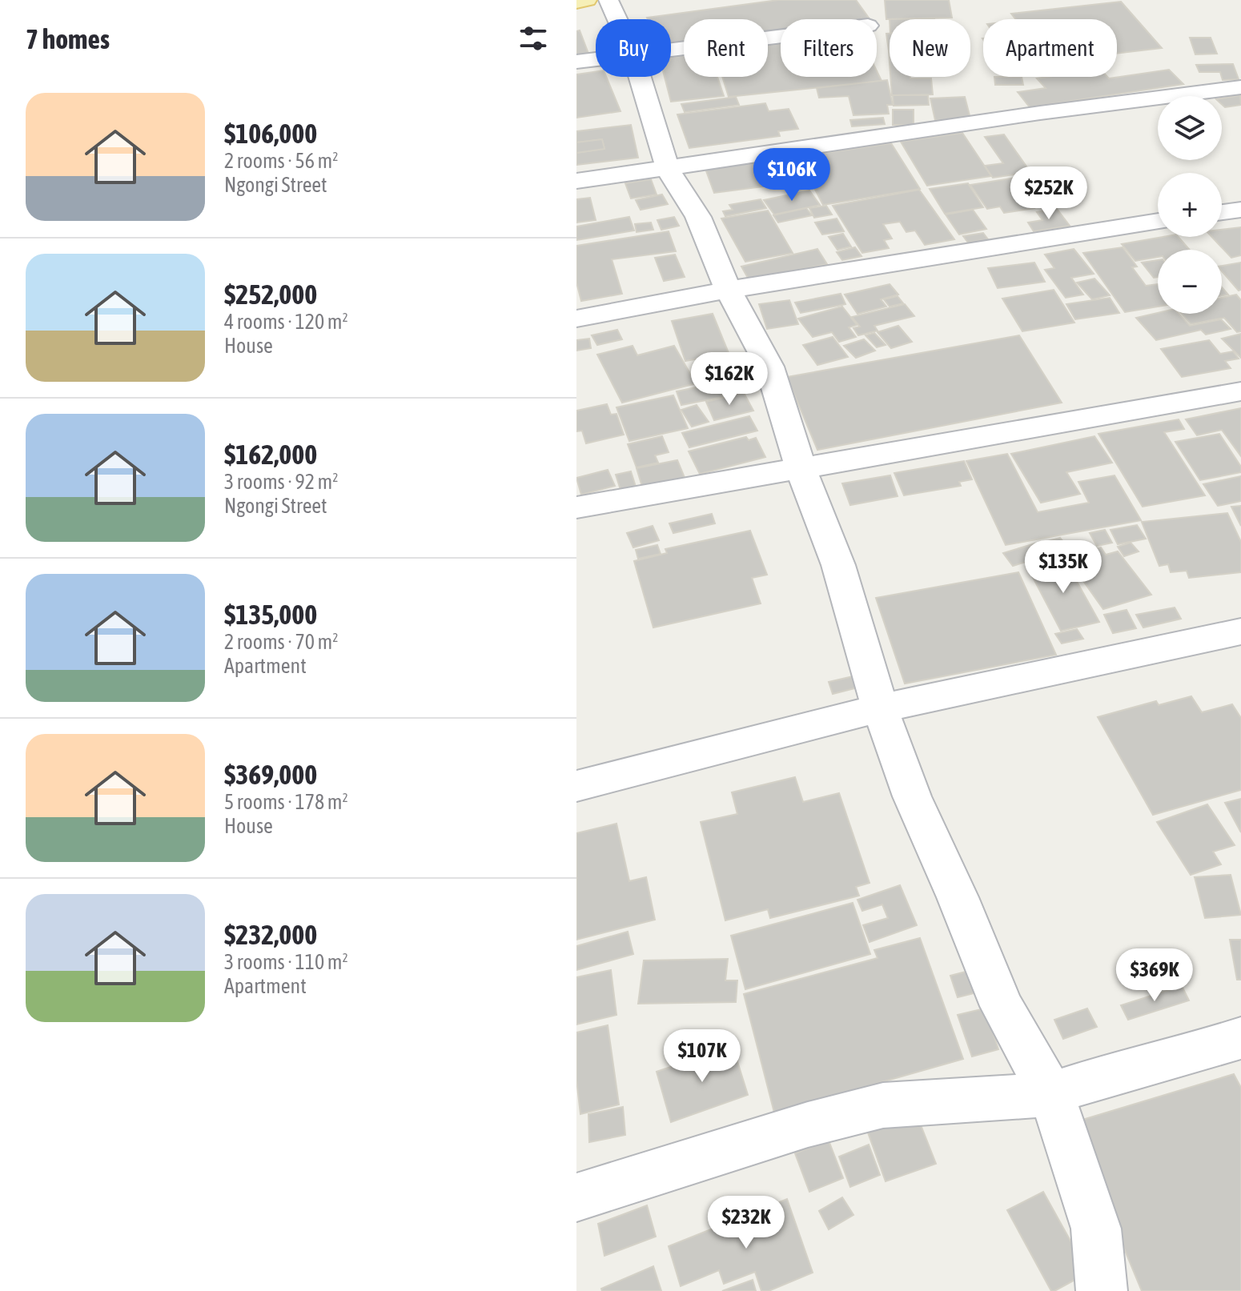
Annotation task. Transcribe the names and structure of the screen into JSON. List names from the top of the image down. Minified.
{"page":{"heading":"7 homes","chip":["Buy","Rent","Filters","New","Apartment"],"list":[{"name":"$106,000","note":"2 rooms · 56 m² · Ngongi Street"},{"name":"$252,000","note":"4 rooms · 120 m² · House"},{"name":"$162,000","note":"3 rooms · 92 m² · Ngongi Street"},{"name":"$135,000","note":"2 rooms · 70 m² · Apartment"},{"name":"$369,000","note":"5 rooms · 178 m² · House"},{"name":"$232,000","note":"3 rooms · 110 m² · Apartment"}],"map_buttons":["+","−"],"price":["$106K","$252K","$162K","$135K","$369K","$107K","$232K"]}}
